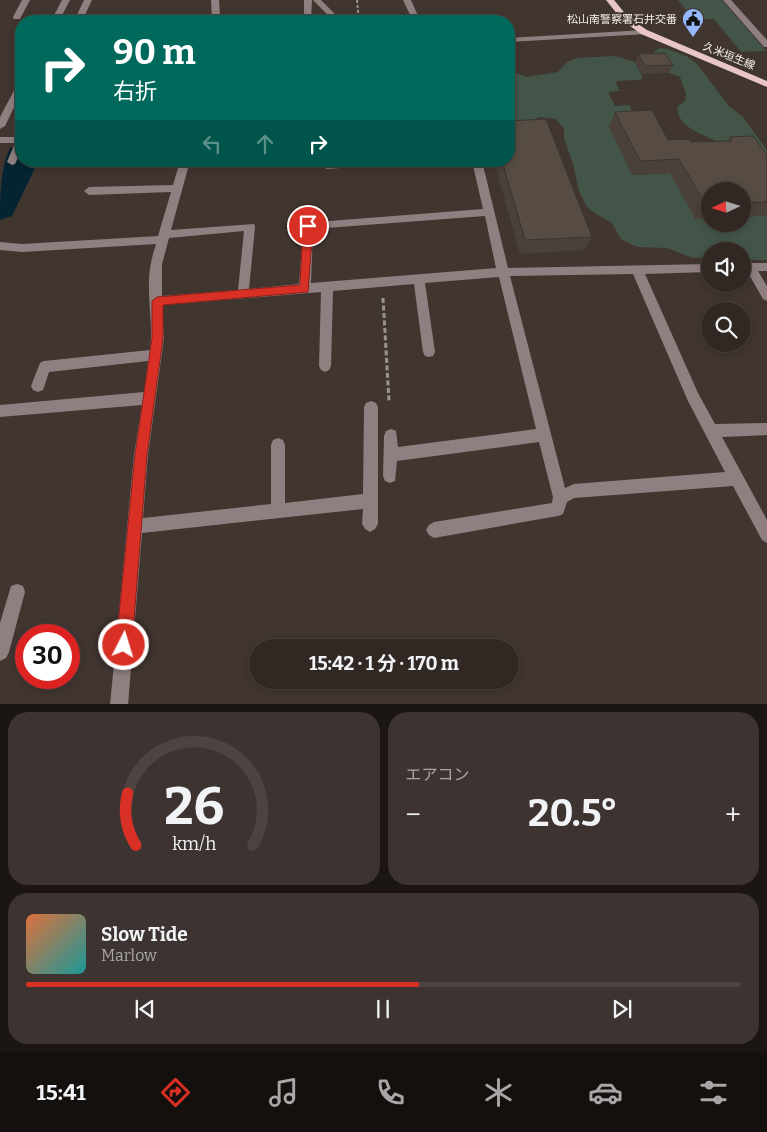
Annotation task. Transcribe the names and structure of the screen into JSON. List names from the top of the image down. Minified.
{"streets":{"main road":["久米垣生線"]},"places":{"public building":["松山南警察署石井交番"]},"north":"left","page":{"turn":["90 m","右折"],"limit":"30","trip":"15:42 · 1 分 · 170 m","tile":"エアコン","heat":["−","20.5°","+"],"song":["Slow Tide","Marlow"],"tabs":"15:41","gauge":["26","km/h"]}}
